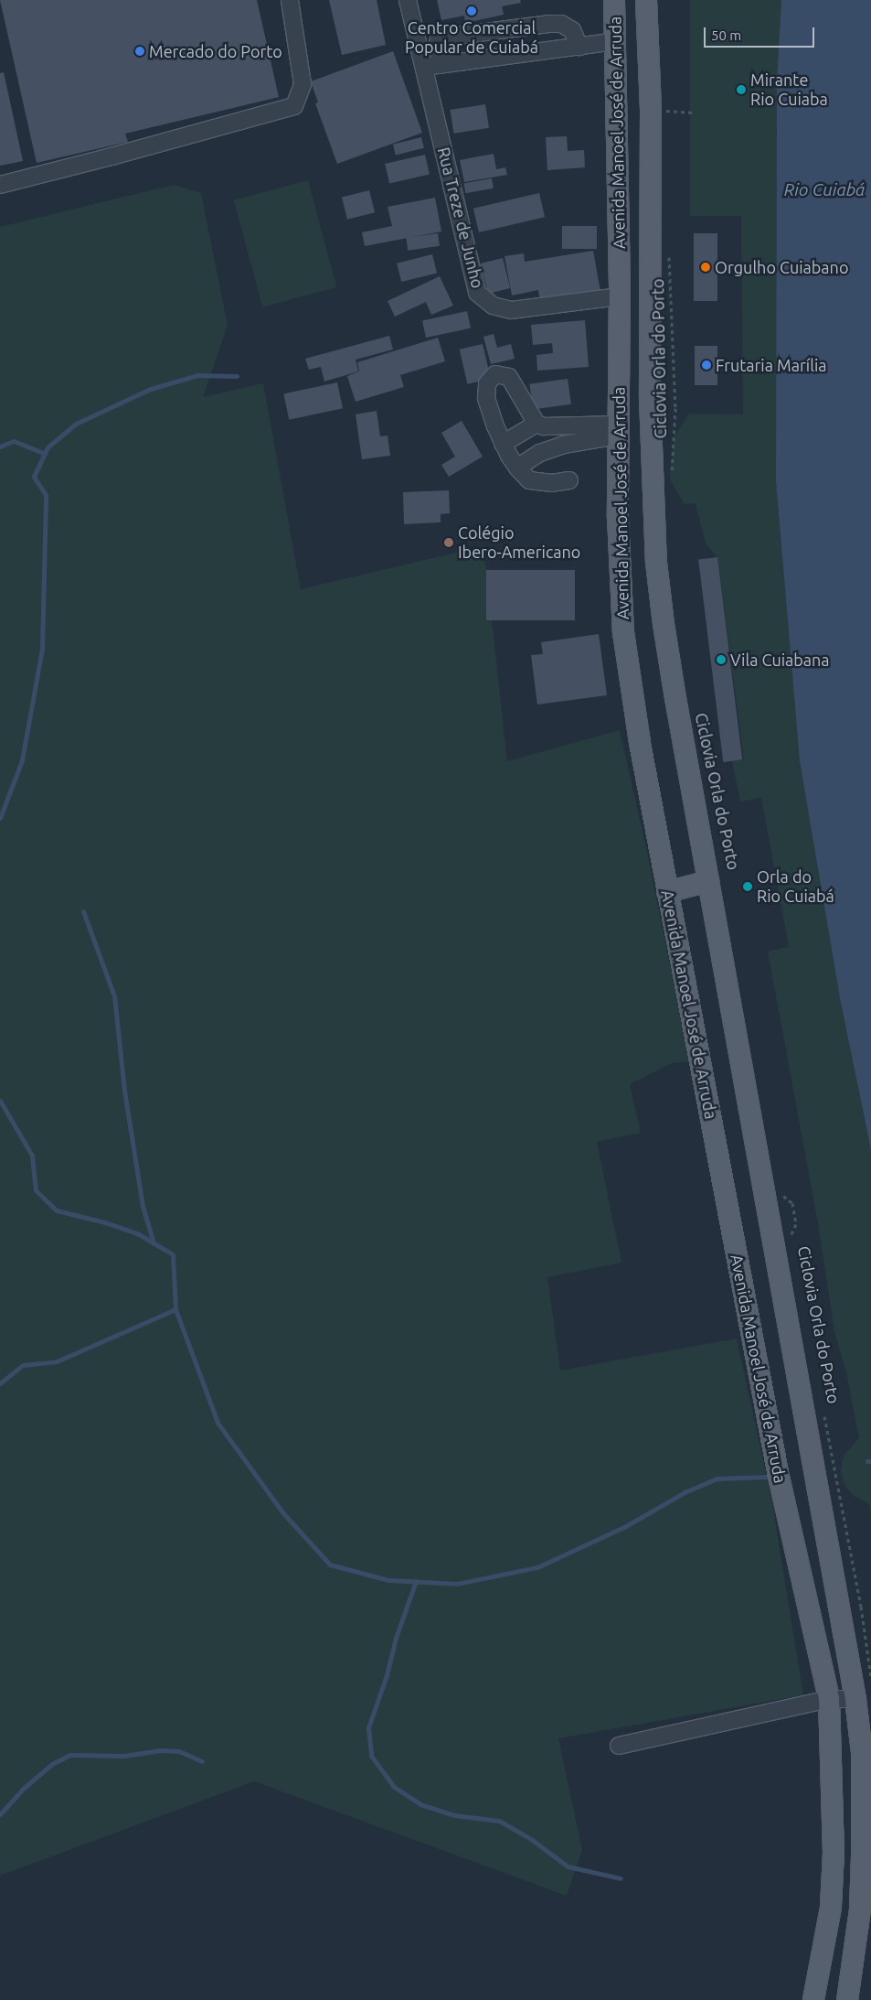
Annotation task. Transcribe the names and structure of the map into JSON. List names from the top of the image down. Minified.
{"streets":{"main road":["Avenida Manoel José de Arruda"],"street":["Rua Treze de Junho"],"path":["Ciclovia Orla do Porto"]},"crossings":[["Avenida Manoel José de Arruda","Rua Treze de Junho"]],"water":["Rio Cuiabá"],"places":["Centro Comercial Popular de Cuiabá","Mercado do Porto","Mirante Rio Cuiaba","Orgulho Cuiabano","Frutaria Marília","Colégio Ibero-Americano","Vila Cuiabana","Orla do Rio Cuiabá"],"scale_bar":"50 m"}
